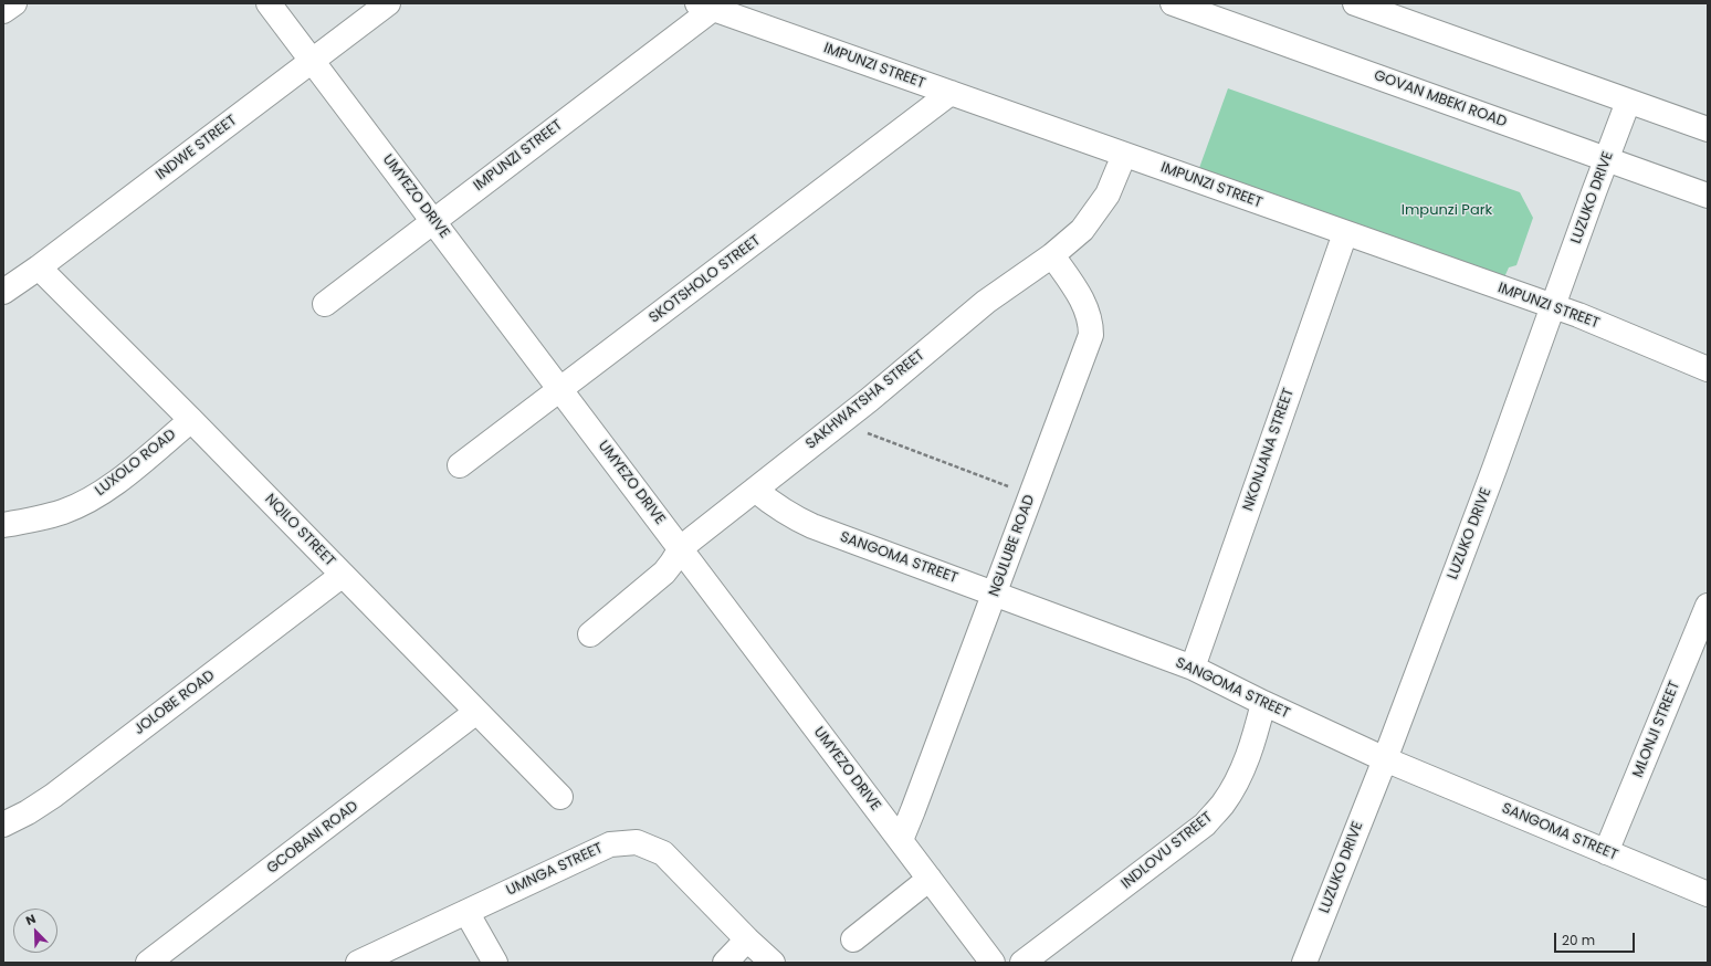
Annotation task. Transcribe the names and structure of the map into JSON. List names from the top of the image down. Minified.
{"streets":{"street":["IMPUNZI STREET","GOVAN MBEKI ROAD","INDWE STREET","UMYEZO DRIVE","LUZUKO DRIVE","SKOTSHOLO STREET","SAKHWATSHA STREET","NKONJANA STREET","LUXOLO ROAD","NQILO STREET","NGULUBE ROAD","SANGOMA STREET","JOLOBE ROAD","MLONJI STREET","GCOBANI ROAD","INDLOVU STREET","UMNGA STREET"]},"crossings":[["IMPUNZI STREET","UMYEZO DRIVE"],["IMPUNZI STREET","LUZUKO DRIVE"],["IMPUNZI STREET","SKOTSHOLO STREET"],["IMPUNZI STREET","SAKHWATSHA STREET"],["IMPUNZI STREET","NKONJANA STREET"],["GOVAN MBEKI ROAD","LUZUKO DRIVE"],["INDWE STREET","UMYEZO DRIVE"],["INDWE STREET","NQILO STREET"],["UMYEZO DRIVE","SKOTSHOLO STREET"],["UMYEZO DRIVE","SAKHWATSHA STREET"],["UMYEZO DRIVE","NGULUBE ROAD"],["LUZUKO DRIVE","SANGOMA STREET"],["SAKHWATSHA STREET","NGULUBE ROAD"],["SAKHWATSHA STREET","SANGOMA STREET"],["NKONJANA STREET","SANGOMA STREET"],["LUXOLO ROAD","NQILO STREET"],["NQILO STREET","JOLOBE ROAD"],["NQILO STREET","GCOBANI ROAD"],["NGULUBE ROAD","SANGOMA STREET"],["SANGOMA STREET","MLONJI STREET"],["SANGOMA STREET","INDLOVU STREET"]],"parks":["Impunzi Park"],"scale_bar":"20 m","north":"top left"}
